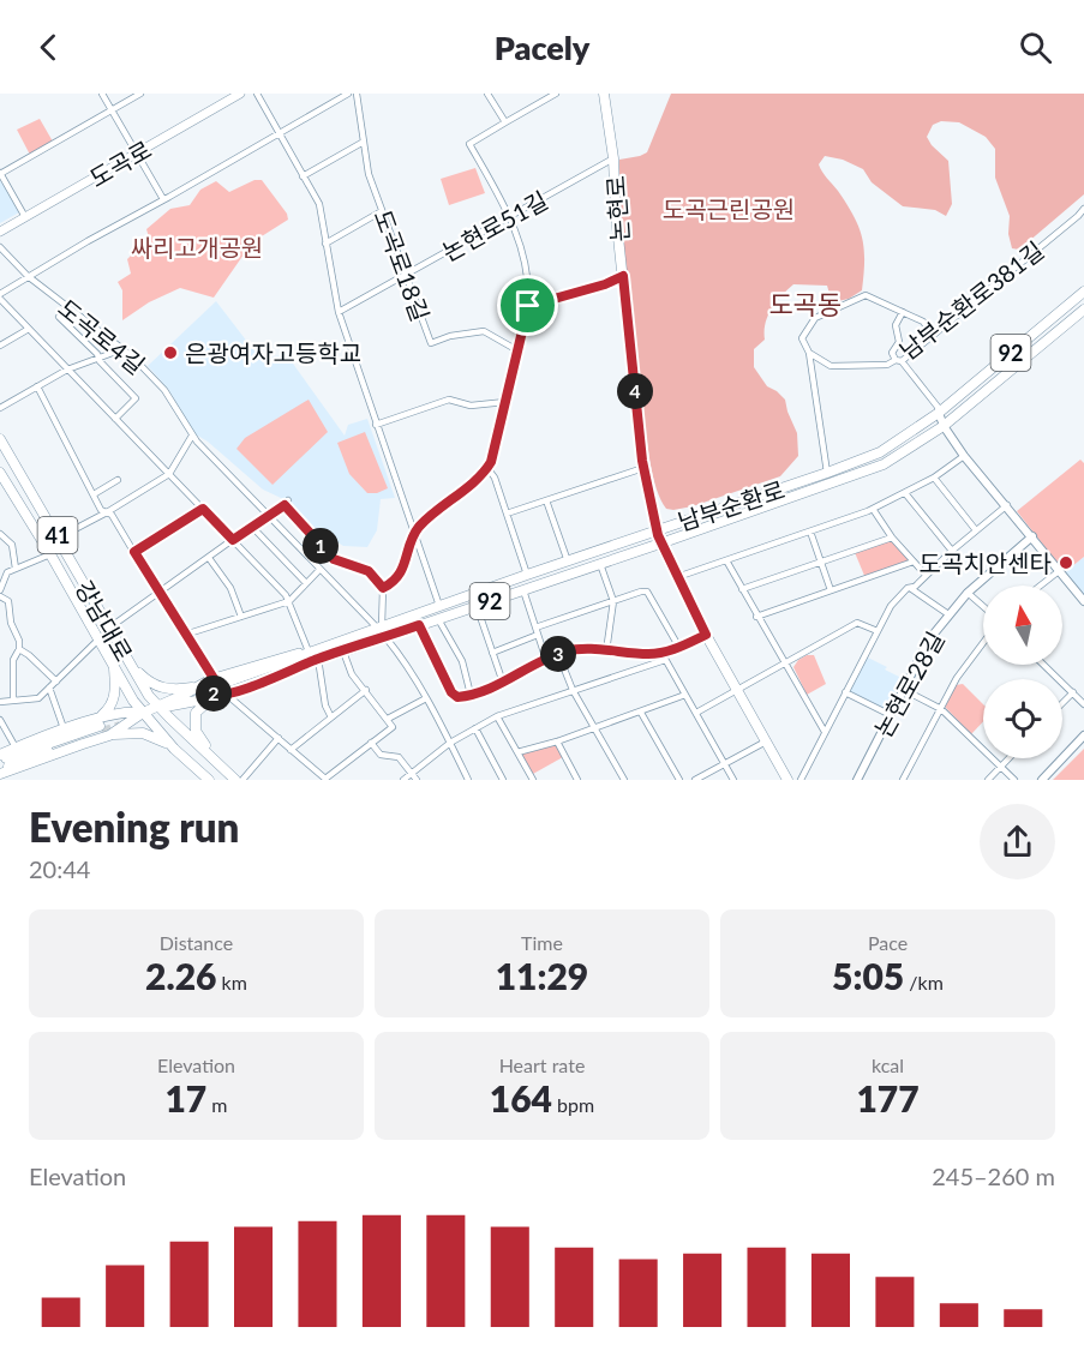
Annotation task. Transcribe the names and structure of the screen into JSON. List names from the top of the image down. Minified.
{"streets":{"main road":["도곡로","논현로","92","남부순환로","41","강남대로"],"street":["논현로51길","도곡로18길","남부순환로381길","도곡로4길","논현로28길"]},"crossings":[["논현로","논현로51길"],["논현로","남부순환로"],["논현로51길","도곡로18길"],["도곡로4길","남부순환로"]],"districts":["도곡동"],"parks":["도곡근린공원","싸리고개공원"],"places":["은광여자고등학교","도곡치안센타"],"north":"top","page":{"header":"Pacely","pins":["4","1","3","2"],"heading":["Evening run","20:44"],"stats":[["Distance","2.26 km"],["Time","11:29"],["Pace","5:05 /km"],["Elevation","17 m"],["Heart rate","164 bpm"],["kcal","177"]],"chart":["Elevation","245–260 m"]}}
